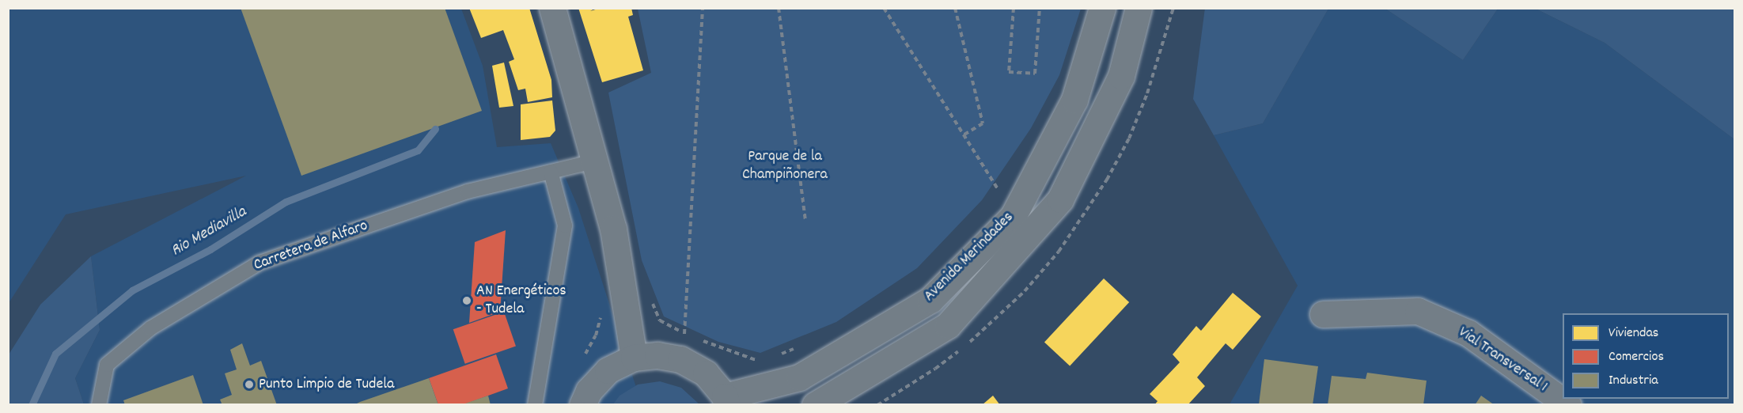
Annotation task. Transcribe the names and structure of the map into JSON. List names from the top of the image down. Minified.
{"streets":{"main road":["Avenida Merindades","Vial Transversal 1"],"lane":["Carretera de Alfaro"]},"water":["Rio Mediavilla"],"parks":["Parque de la Champiñonera"],"places":["AN Energéticos - Tudela","Punto Limpio de Tudela"],"legend":["Viviendas","Comercios","Industria"]}
